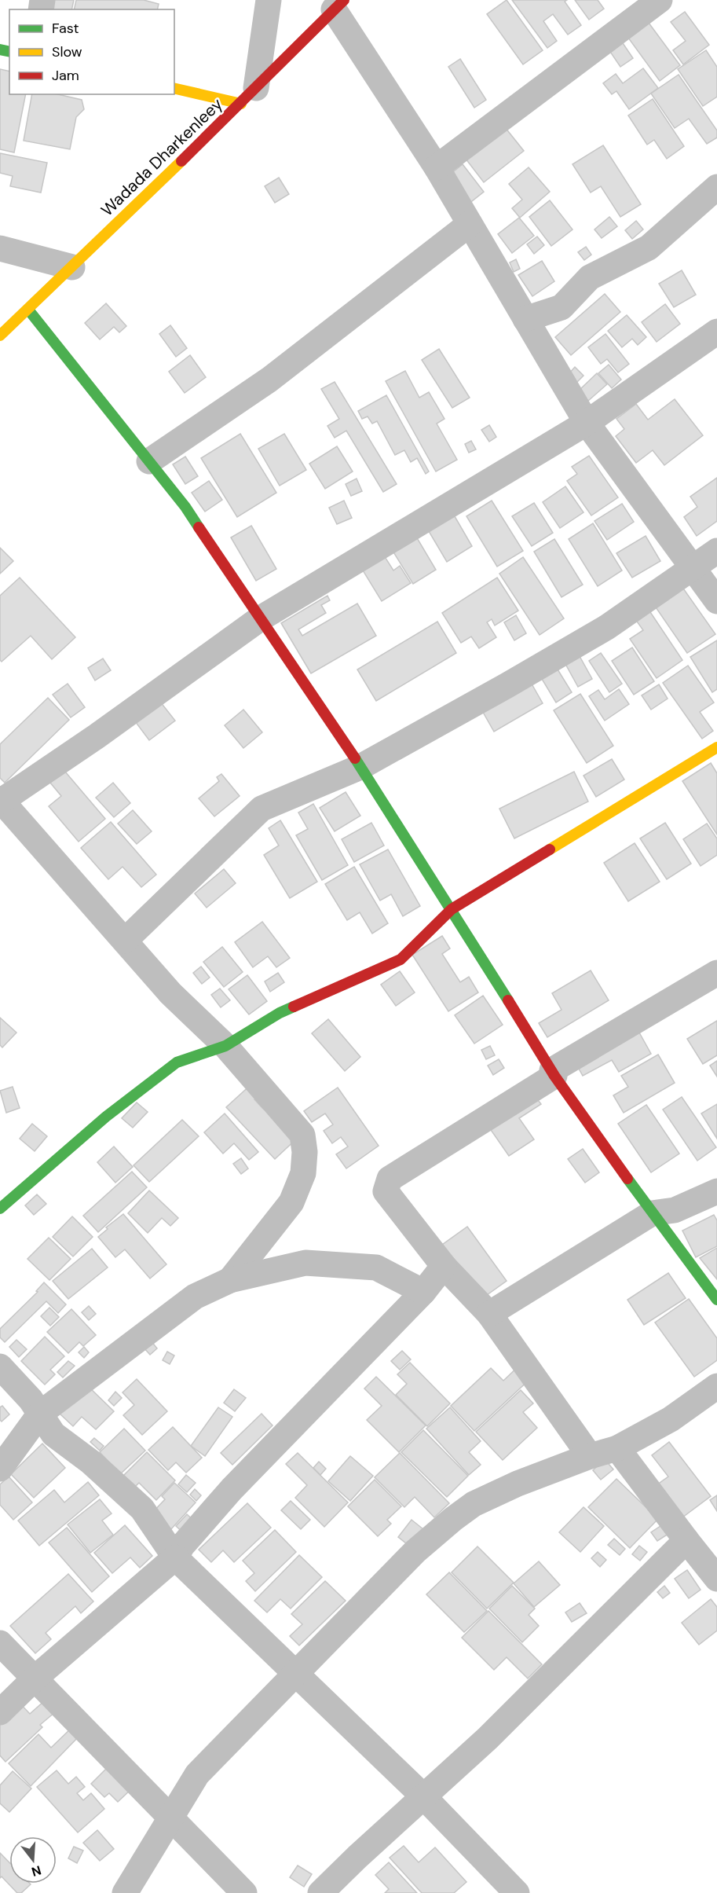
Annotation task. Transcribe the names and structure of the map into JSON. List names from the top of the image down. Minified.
{"streets":{"street":["Wadada Dharkenleey"]},"legend":["Fast","Slow","Jam"],"north":"bottom"}
